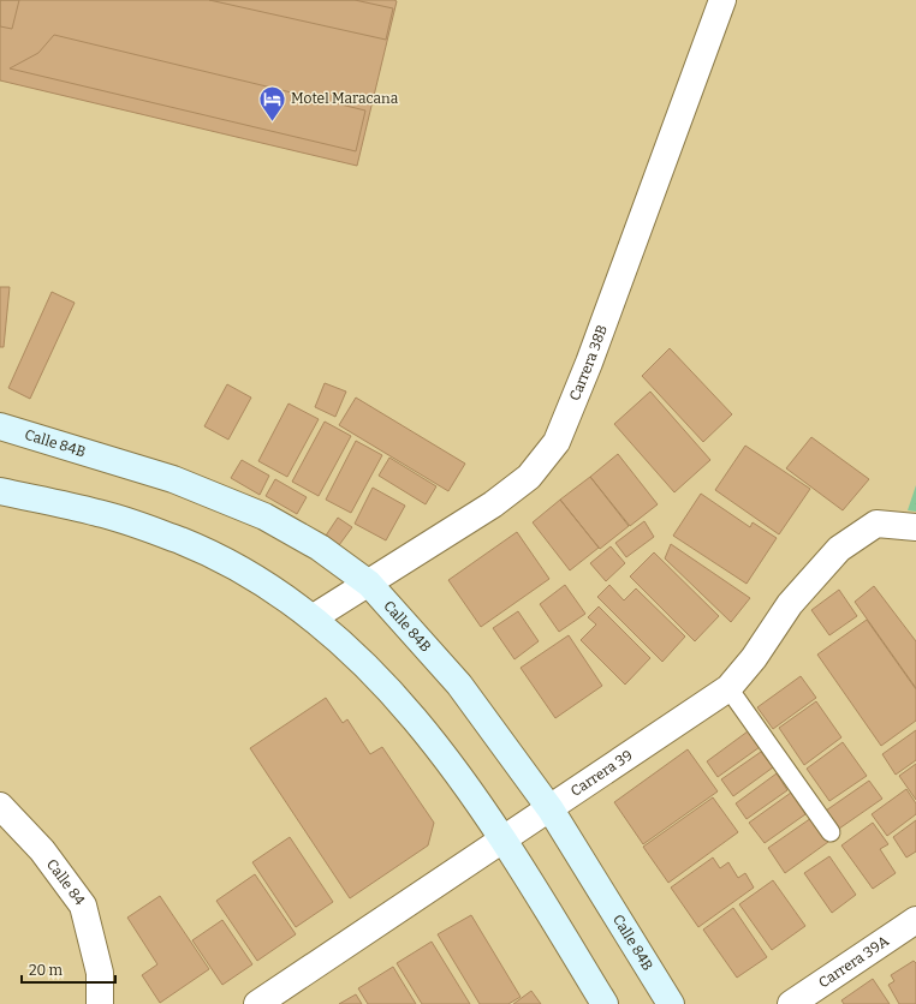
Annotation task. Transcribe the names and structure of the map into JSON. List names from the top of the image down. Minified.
{"streets":{"street":["Carrera 38B","Calle 84B","Carrera 39","Calle 84","Carrera 39A"]},"crossings":[["Carrera 38B","Calle 84B"],["Calle 84B","Carrera 39"]],"places":{"hotel":["Motel Maracana"]},"scale_bar":"20 m"}
